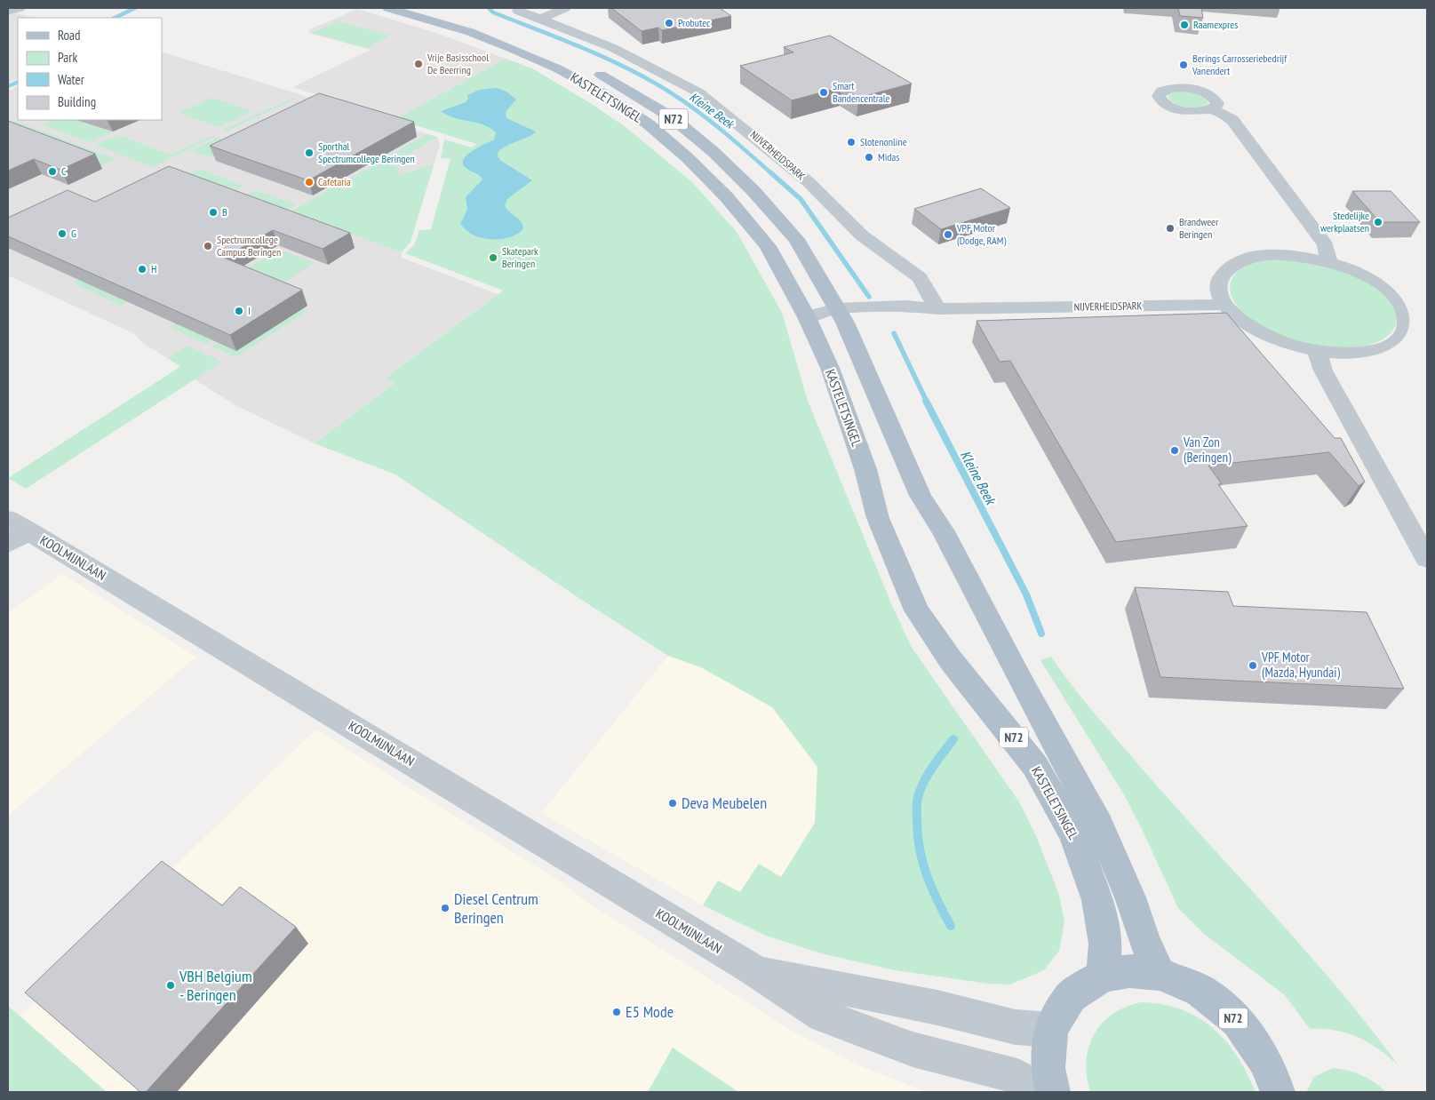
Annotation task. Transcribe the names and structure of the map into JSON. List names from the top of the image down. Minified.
{"streets":{"main road":["KASTELETSINGEL","N72"],"street":["NIJVERHEIDSPARK","KOOLMIJNLAAN"]},"crossings":[["KASTELETSINGEL","N72"],["KASTELETSINGEL","NIJVERHEIDSPARK"],["N72","KOOLMIJNLAAN"]],"water":["Kleine Beek"],"places":["Probutec","Raamexpres","Vrije Basisschool De Beerring","Berings Carrosseriebedrijf Vanendert","Smart Bandencentrale","Slotenonline","Sporthal Spectrumcollege Beringen","Midas","C","Cafetaria","B","Stedelijke werkplaatsen","Brandweer Beringen","G","VPF Motor (Dodge, RAM)","Spectrumcollege Campus Beringen","Skatepark Beringen","H","I","Van Zon (Beringen)","VPF Motor (Mazda, Hyundai)","Deva Meubelen","Diesel Centrum Beringen","VBH Belgium - Beringen","E5 Mode"],"legend":["Road","Park","Water","Building"]}
